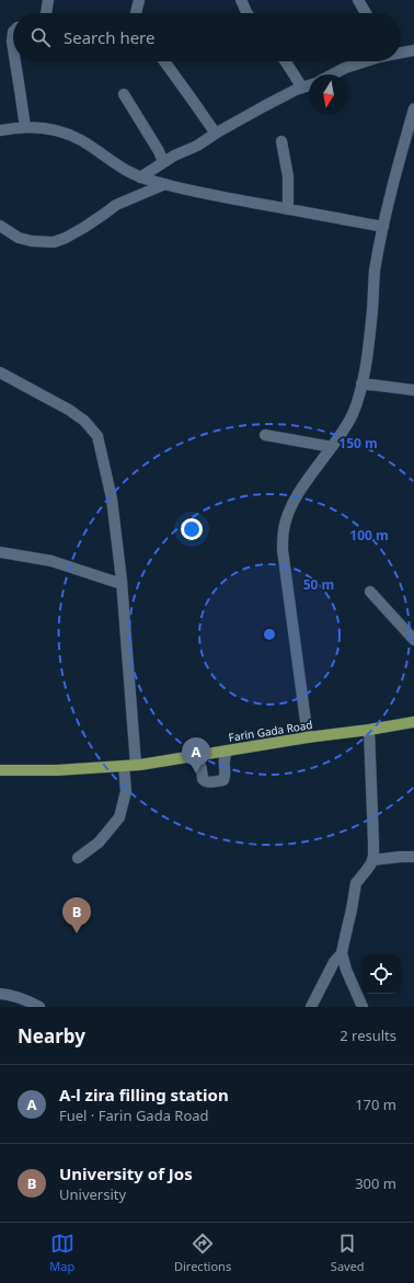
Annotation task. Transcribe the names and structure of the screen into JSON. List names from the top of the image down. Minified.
{"streets":{"main road":["Farin Gada Road"]},"north":"bottom","page":{"search":"Search here","pins":["A","B"],"heading":["Nearby","2 results"],"list":[{"mark":"A","name":"A-l zira filling station","note":"Fuel · Farin Gada Road","value":"170 m"},{"mark":"B","name":"University of Jos","note":"University","value":"300 m"}],"nav":["Map","Directions","Saved"]},"rings":["150 m","100 m","50 m"]}
